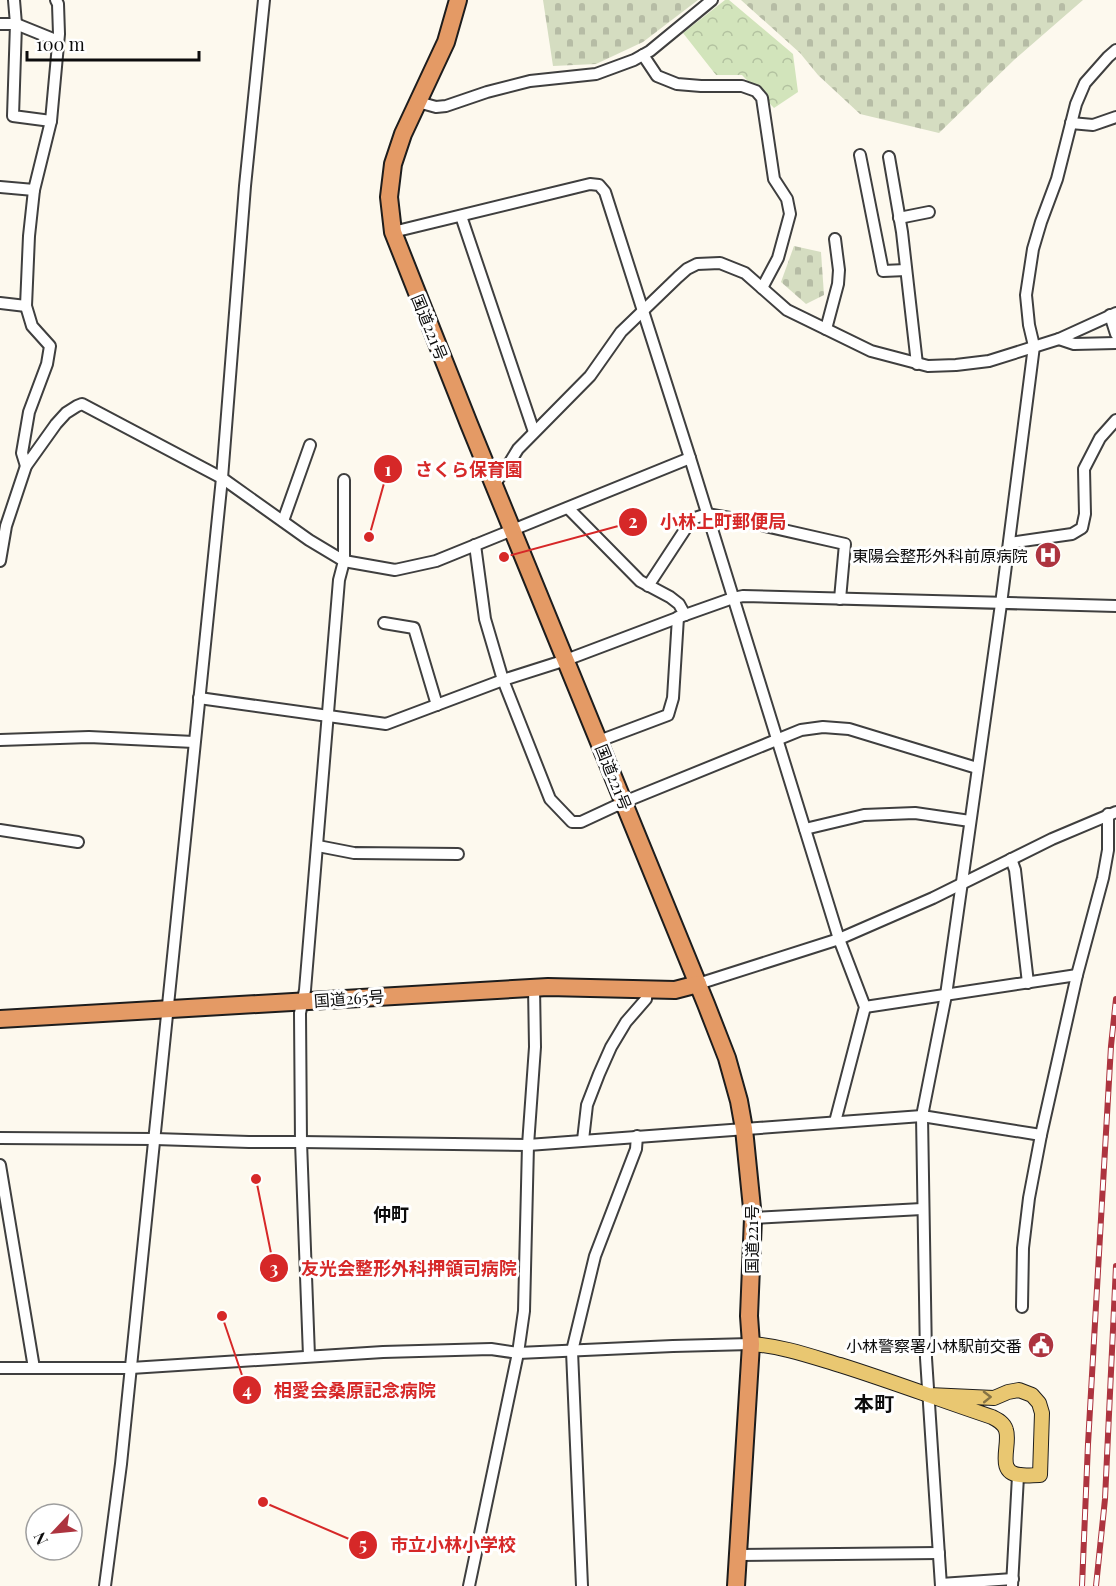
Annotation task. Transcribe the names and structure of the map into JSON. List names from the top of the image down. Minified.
{"streets":{"highway":["国道221号","国道265号"]},"crossings":[["国道221号","国道265号"]],"districts":["仲町","本町"],"places":{"other":["さくら保育園","小林上町郵便局","友光会整形外科押領司病院","相愛会桑原記念病院","市立小林小学校"],"hospital":["東陽会整形外科前原病院"],"public building":["小林警察署小林駅前交番"]},"scale_bar":"100 m","north":"bottom left"}
